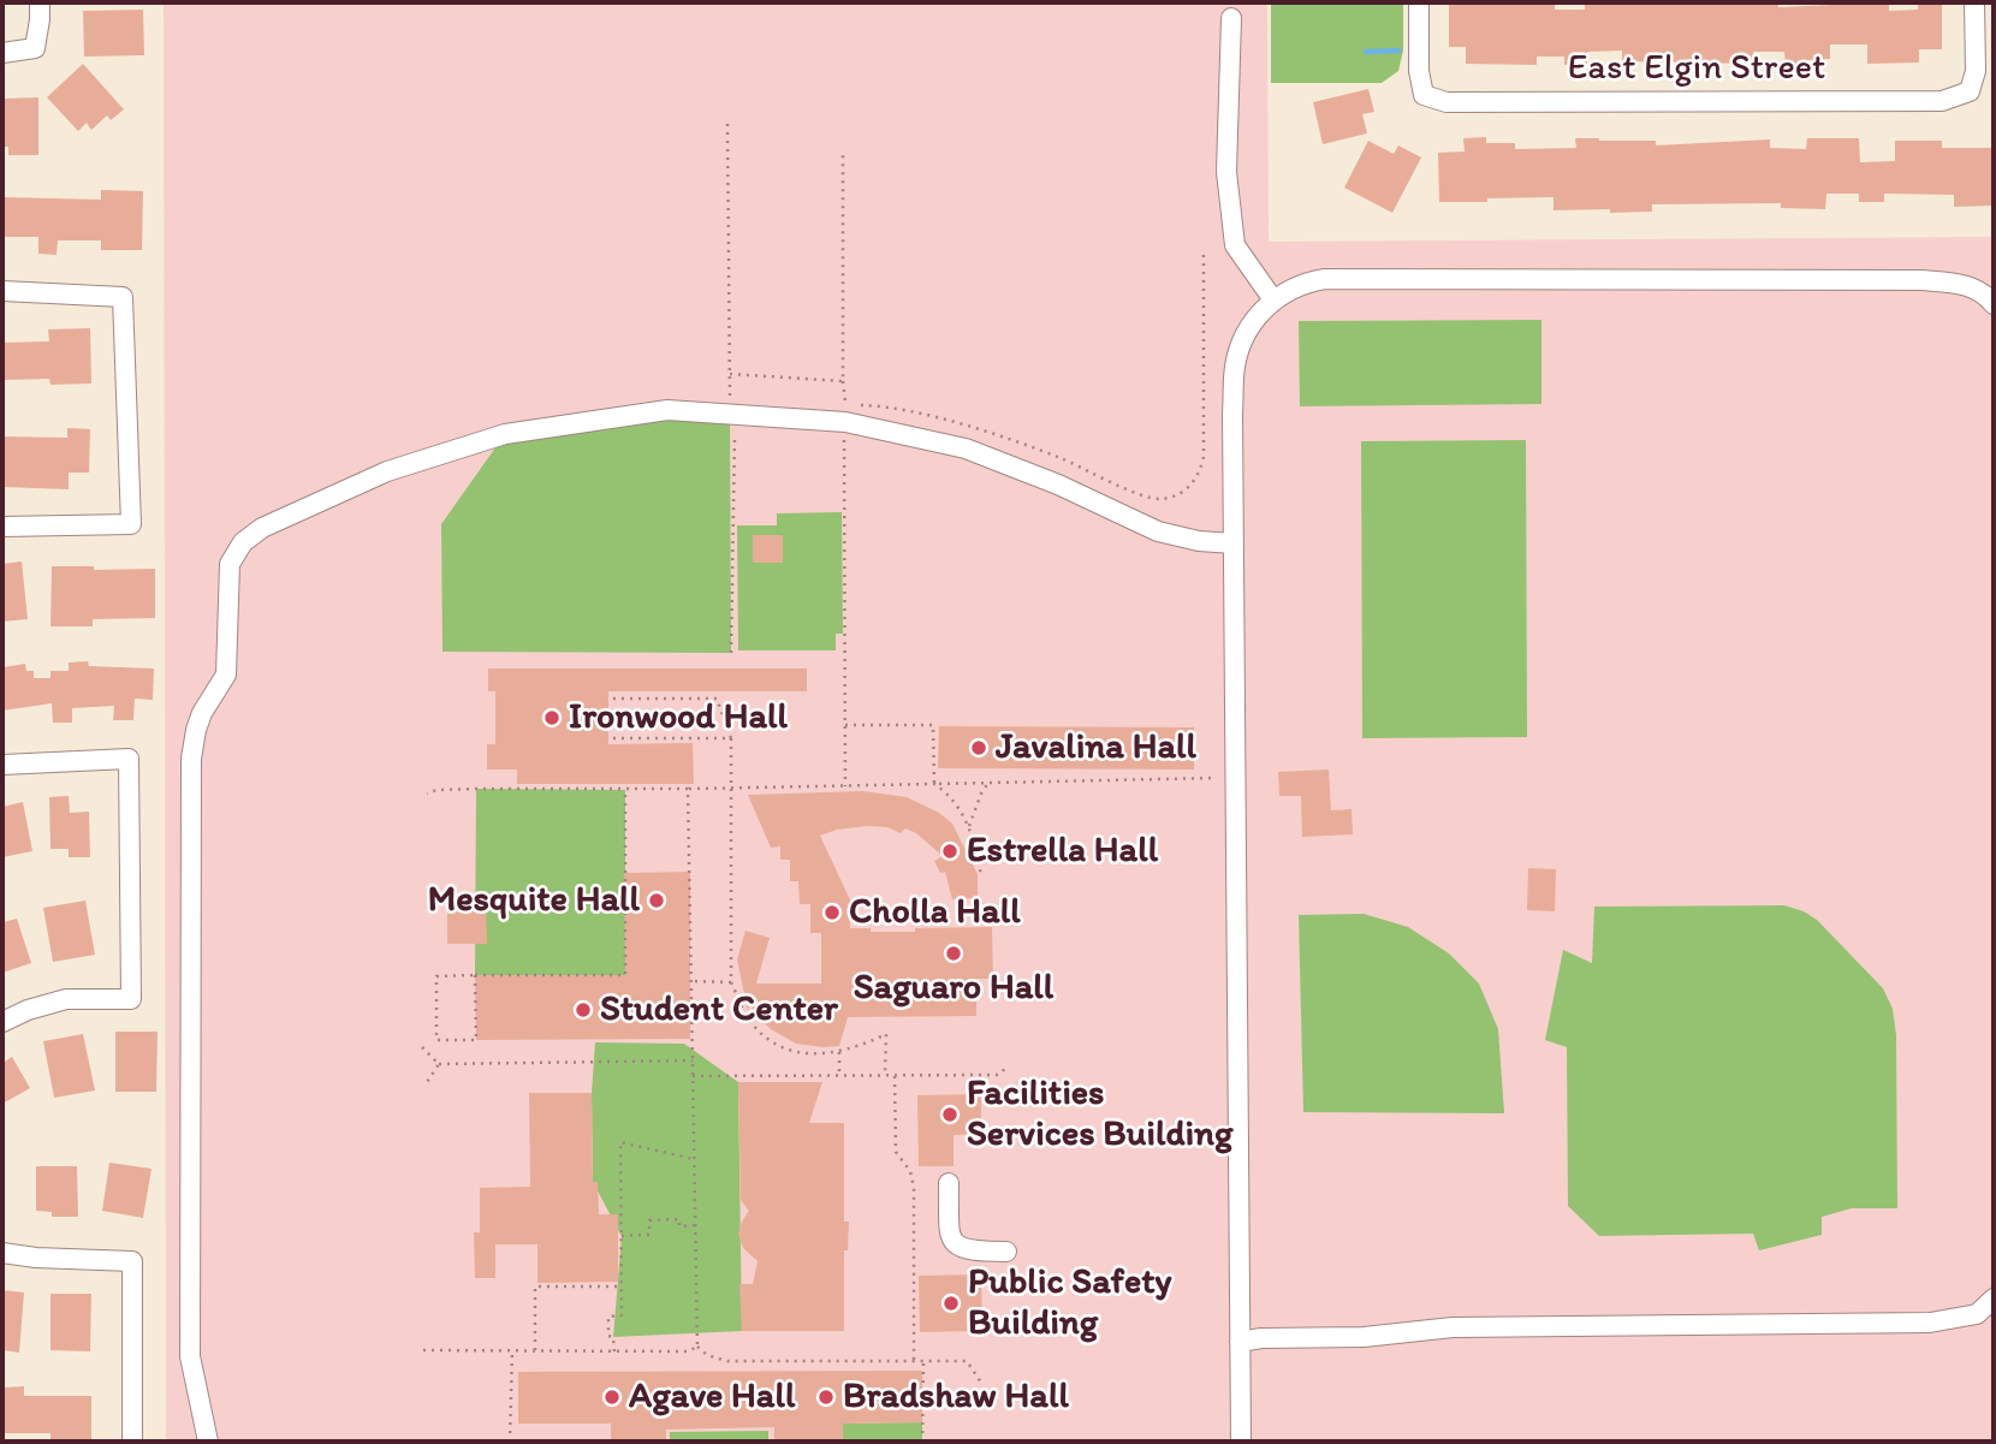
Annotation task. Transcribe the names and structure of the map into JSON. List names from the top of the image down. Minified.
{"streets":{"street":["East Elgin Street"]},"places":["Ironwood Hall","Javalina Hall","Estrella Hall","Mesquite Hall","Cholla Hall","Saguaro Hall","Student Center","Facilities Services Building","Public Safety Building","Agave Hall","Bradshaw Hall"]}
